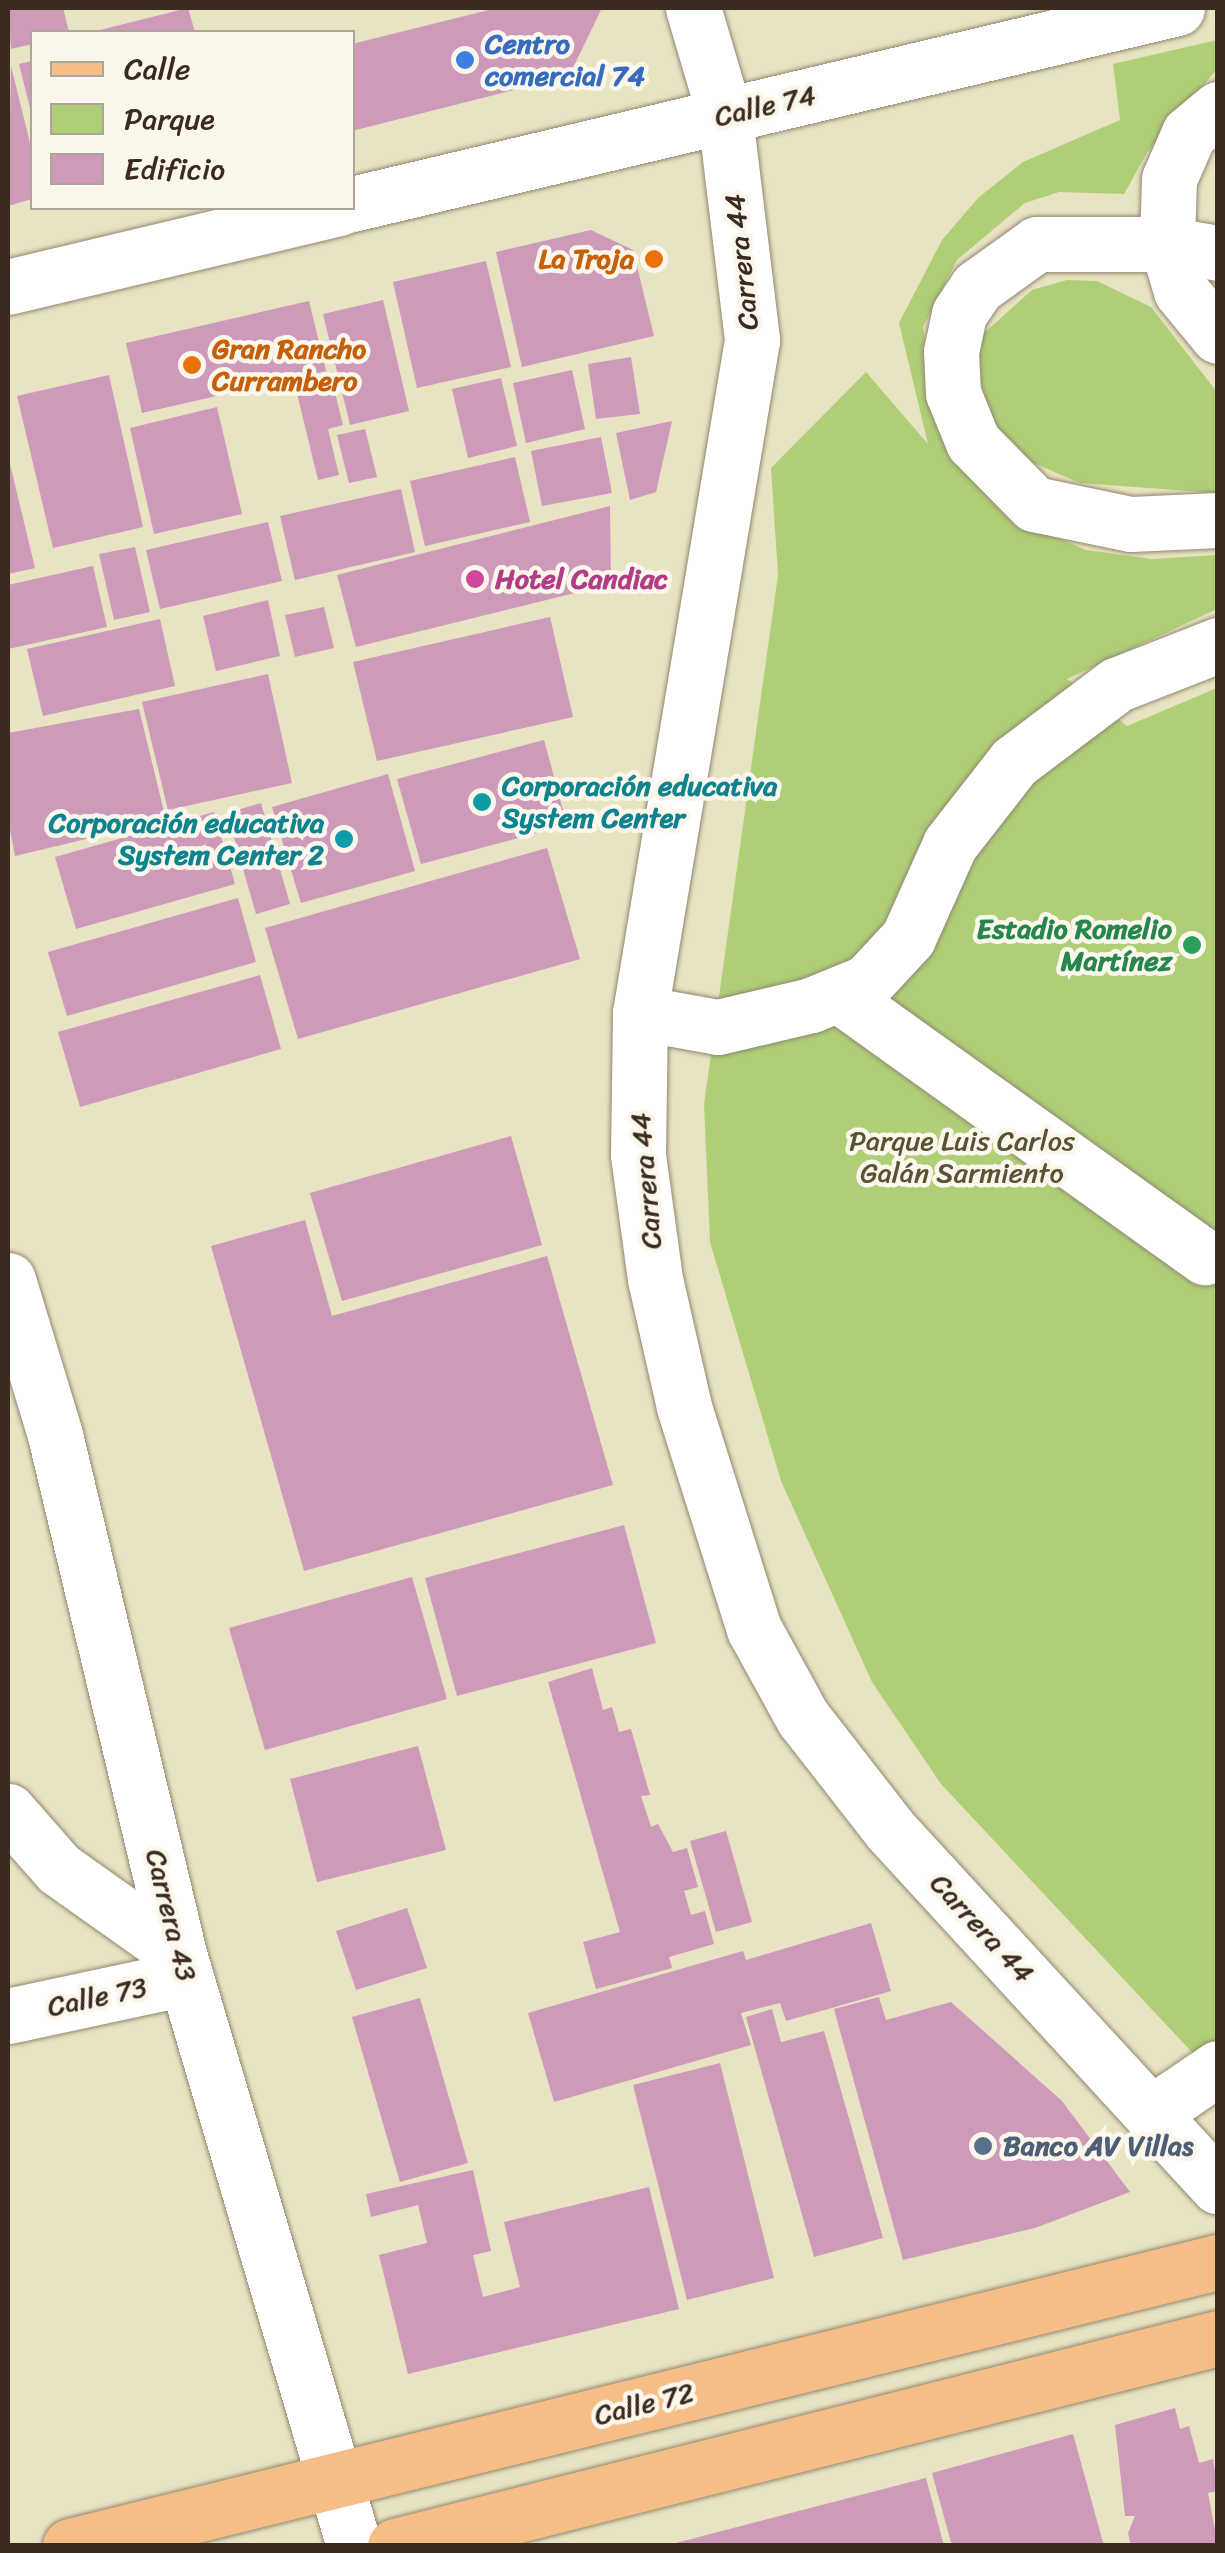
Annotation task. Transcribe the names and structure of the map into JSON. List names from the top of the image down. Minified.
{"streets":{"main road":["Calle 72"],"street":["Calle 74","Carrera 44","Carrera 43","Calle 73"]},"crossings":[["Calle 74","Carrera 44"],["Carrera 43","Calle 73"],["Carrera 43","Calle 72"]],"parks":["Parque Luis Carlos Galán Sarmiento"],"places":["Centro comercial 74","La Troja","Gran Rancho Currambero","Hotel Candiac","Corporación educativa System Center","Corporación educativa System Center 2","Estadio Romelio Martínez","Banco AV Villas"],"legend":["Calle","Parque","Edificio"]}
